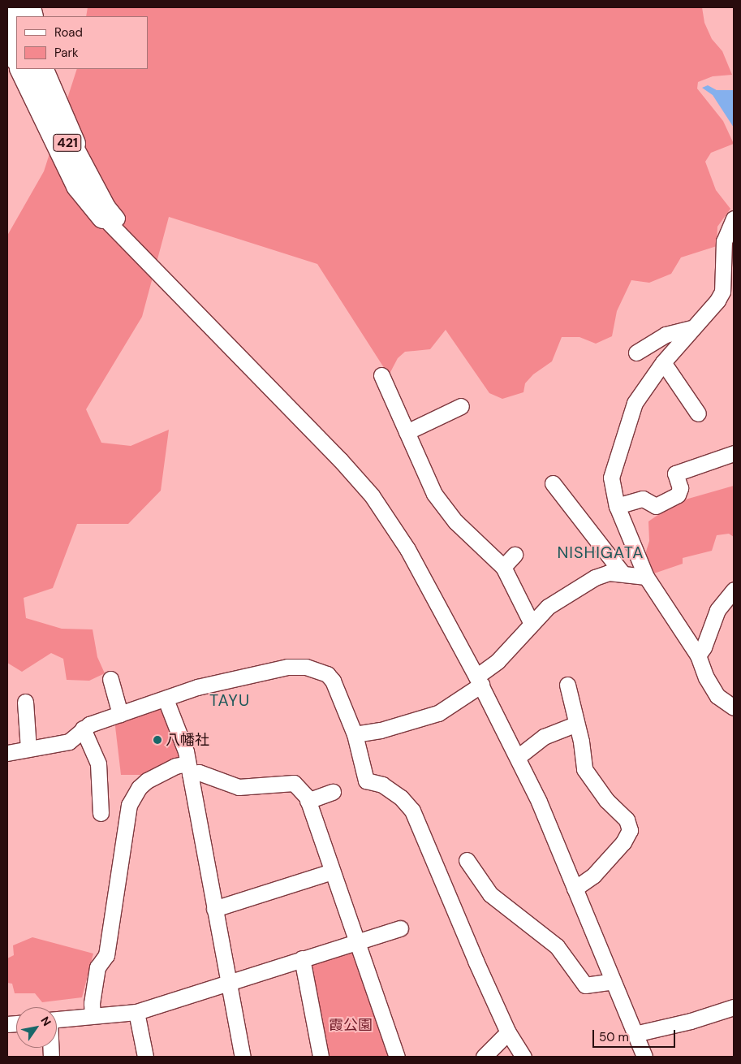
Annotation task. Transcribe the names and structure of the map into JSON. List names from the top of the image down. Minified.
{"streets":{"highway":["421"]},"districts":["NISHIGATA","TAYU"],"parks":["霞公園"],"places":["八幡社"],"legend":["Road","Park"],"scale_bar":"50 m","north":"top right"}
